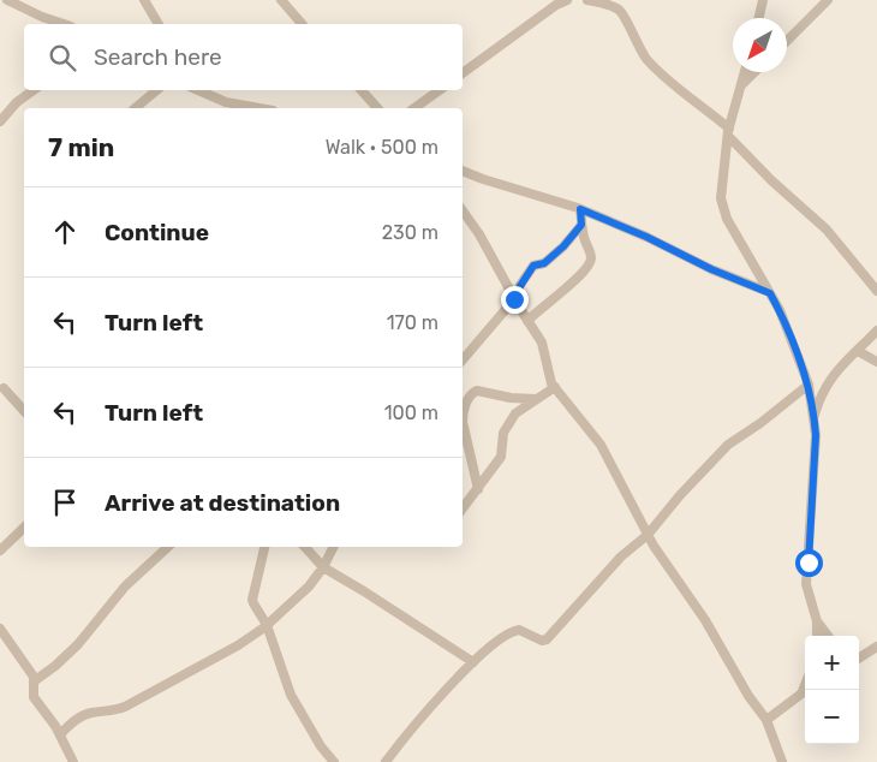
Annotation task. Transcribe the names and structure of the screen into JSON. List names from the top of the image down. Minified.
{"north":"bottom left","page":{"search":"Search here","heading":["7 min","Walk · 500 m"],"list":[["Continue","230 m"],["Turn left","170 m"],["Turn left","100 m"],"Arrive at destination"],"map_buttons":["+","−"]}}
